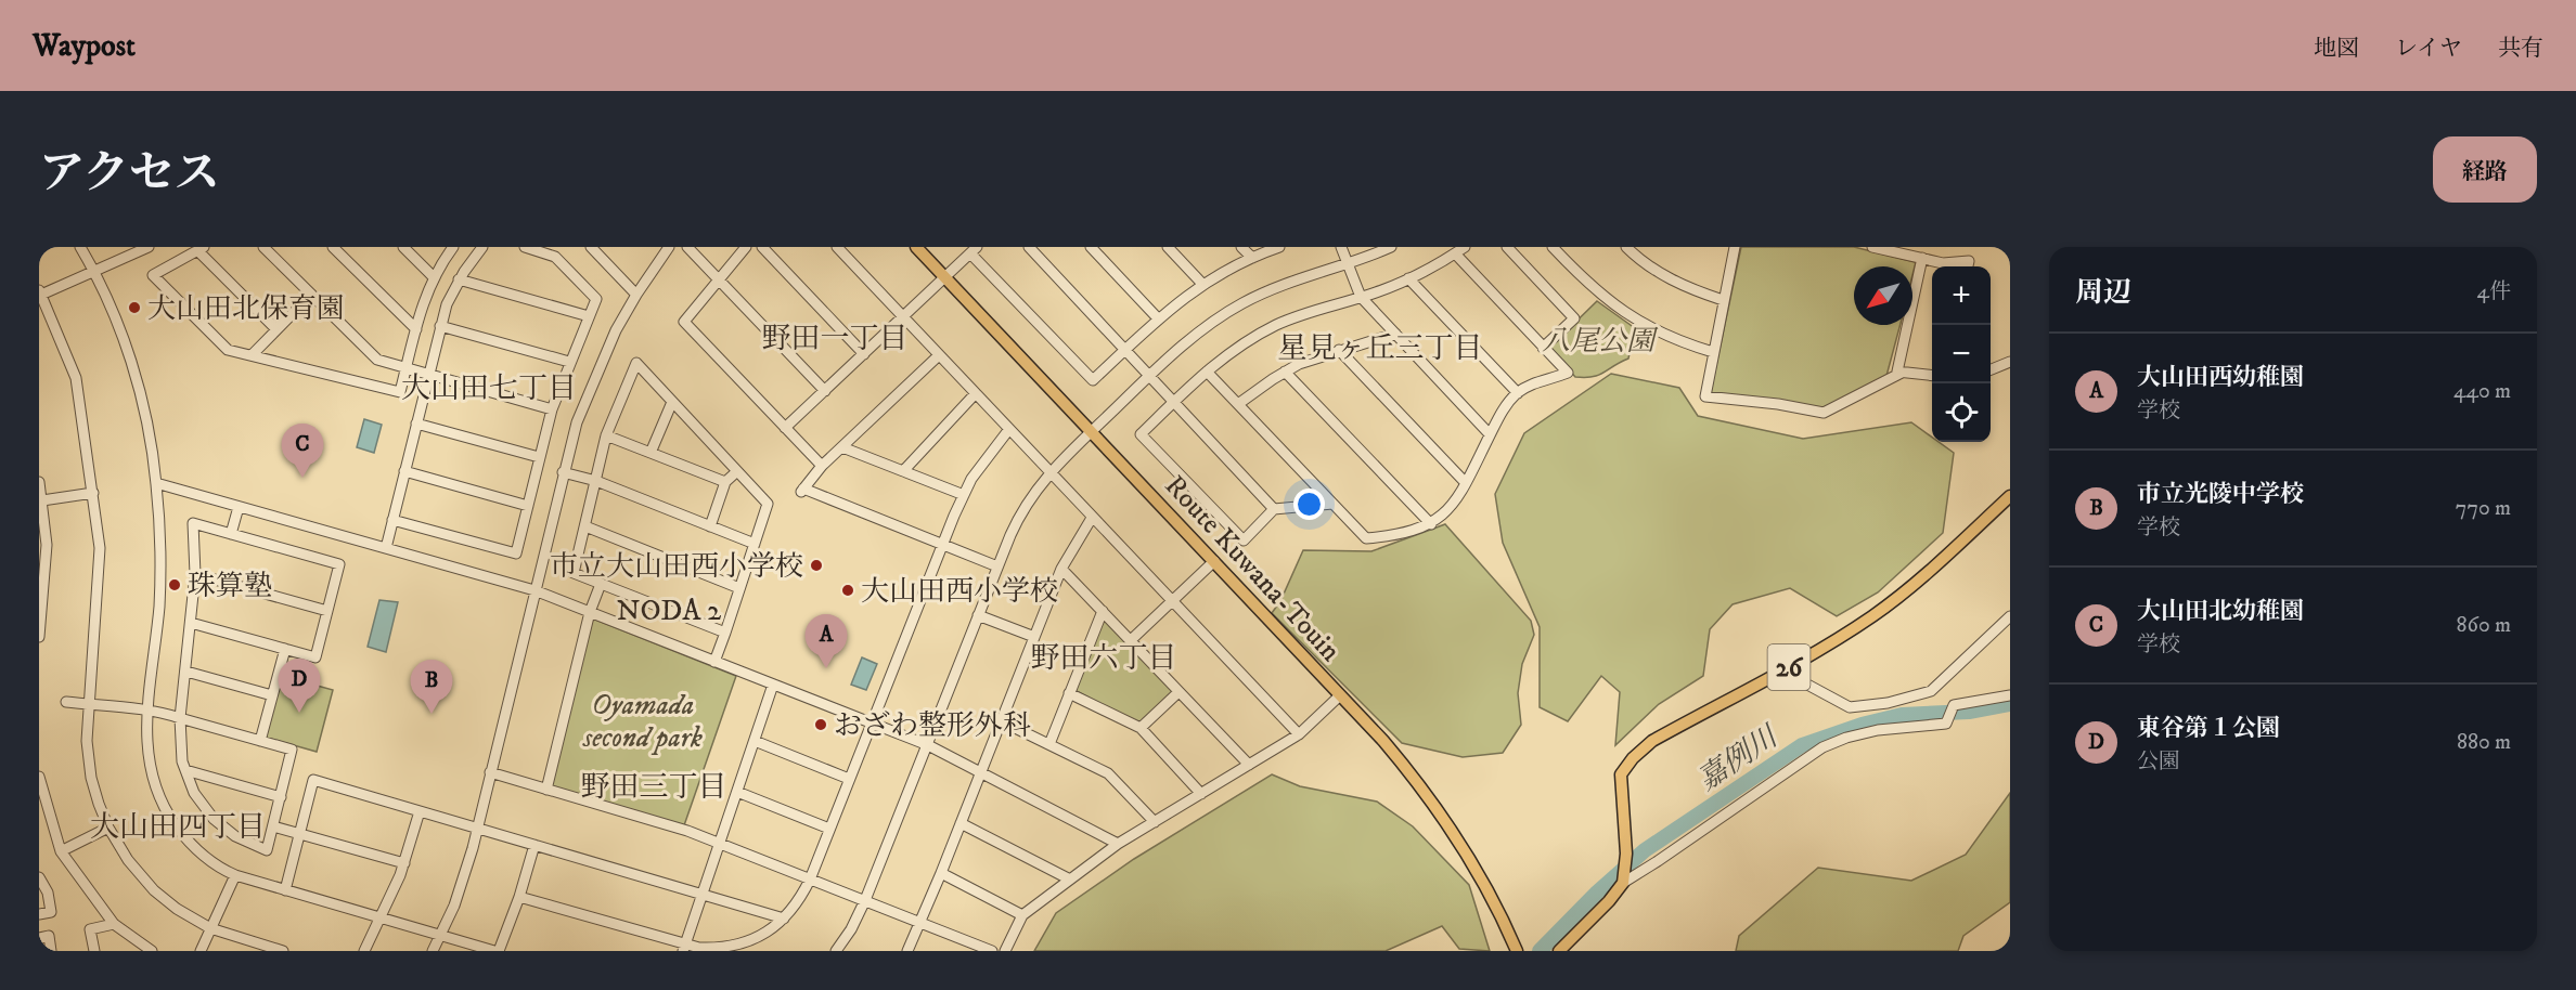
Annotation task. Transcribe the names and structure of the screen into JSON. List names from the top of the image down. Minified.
{"streets":{"main road":["Route Kuwana-Touin","26"]},"districts":["野田一丁目","星見ヶ丘三丁目","大山田七丁目","NODA 2","野田六丁目","野田三丁目","大山田四丁目"],"water":["嘉例川"],"parks":["八尾公園","Oyamada second park"],"places":["大山田北保育園","市立大山田西小学校","珠算塾","大山田西小学校","おざわ整形外科"],"north":"bottom left","page":{"header":"Waypost","nav":["地図","レイヤ","共有"],"title":"アクセス","buttons":"経路","heading":["周辺","4件"],"map_buttons":["+","−"],"list":[{"mark":"A","name":"大山田西幼稚園","note":"学校","value":"440 m"},{"mark":"B","name":"市立光陵中学校","note":"学校","value":"770 m"},{"mark":"C","name":"大山田北幼稚園","note":"学校","value":"860 m"},{"mark":"D","name":"東谷第１公園","note":"公園","value":"880 m"}],"pins":["C","A","D","B"]}}
